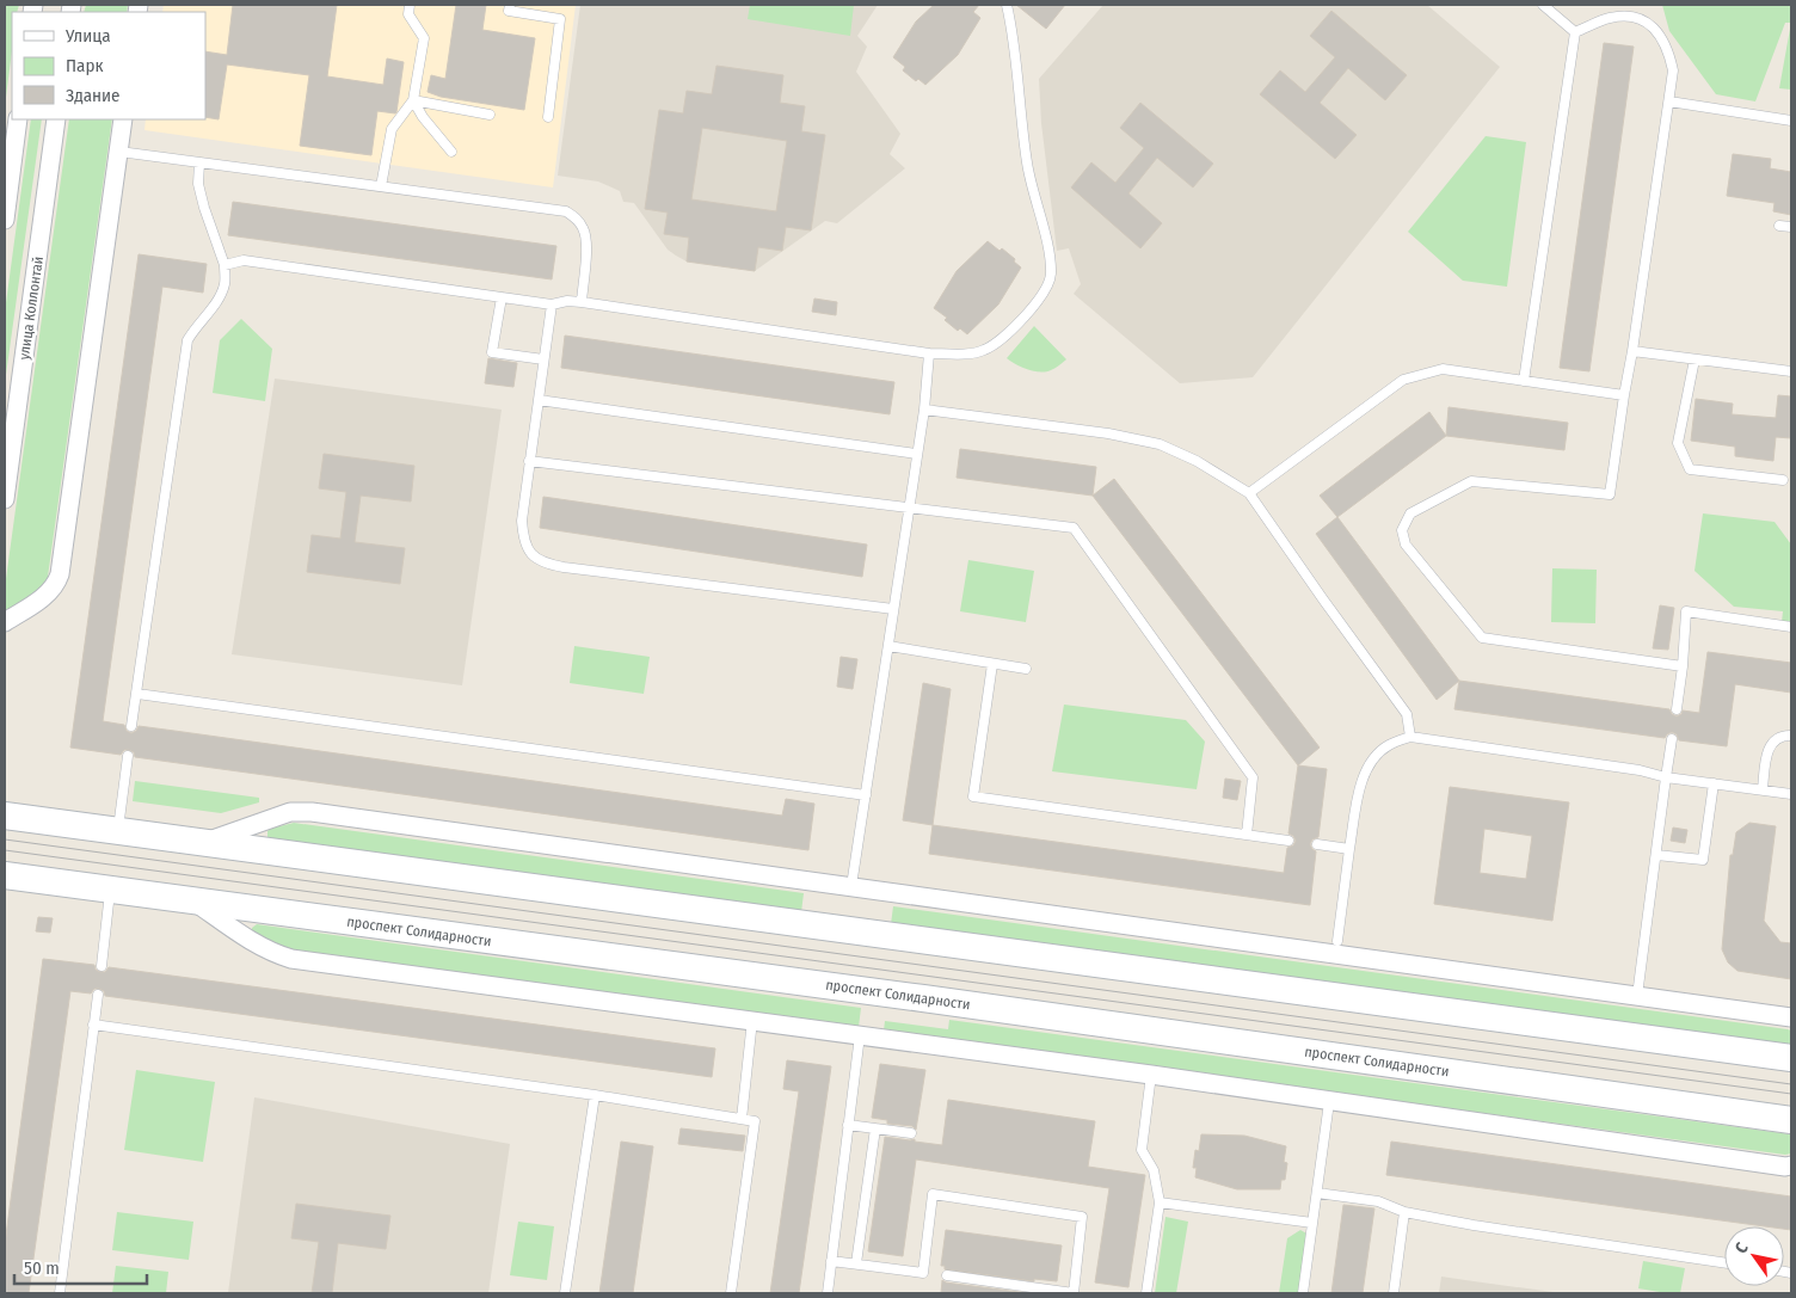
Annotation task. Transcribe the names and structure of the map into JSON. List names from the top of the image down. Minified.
{"streets":{"main road":["проспект Солидарности"],"street":["улица Коллонтай"]},"legend":["Улица","Парк","Здание"],"scale_bar":"50 m","north":"top left"}
